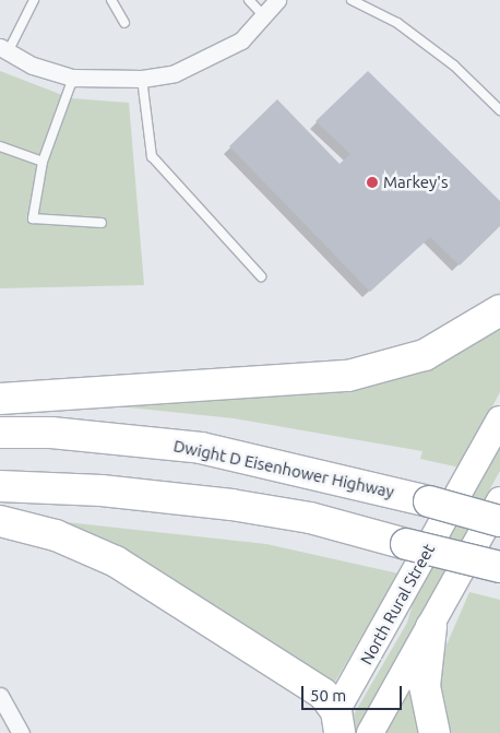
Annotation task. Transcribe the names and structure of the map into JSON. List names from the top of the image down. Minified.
{"streets":{"highway":["Dwight D Eisenhower Highway"],"main road":["North Rural Street"]},"crossings":[["Dwight D Eisenhower Highway","North Rural Street"]],"places":["Markey's"],"scale_bar":"50 m"}
